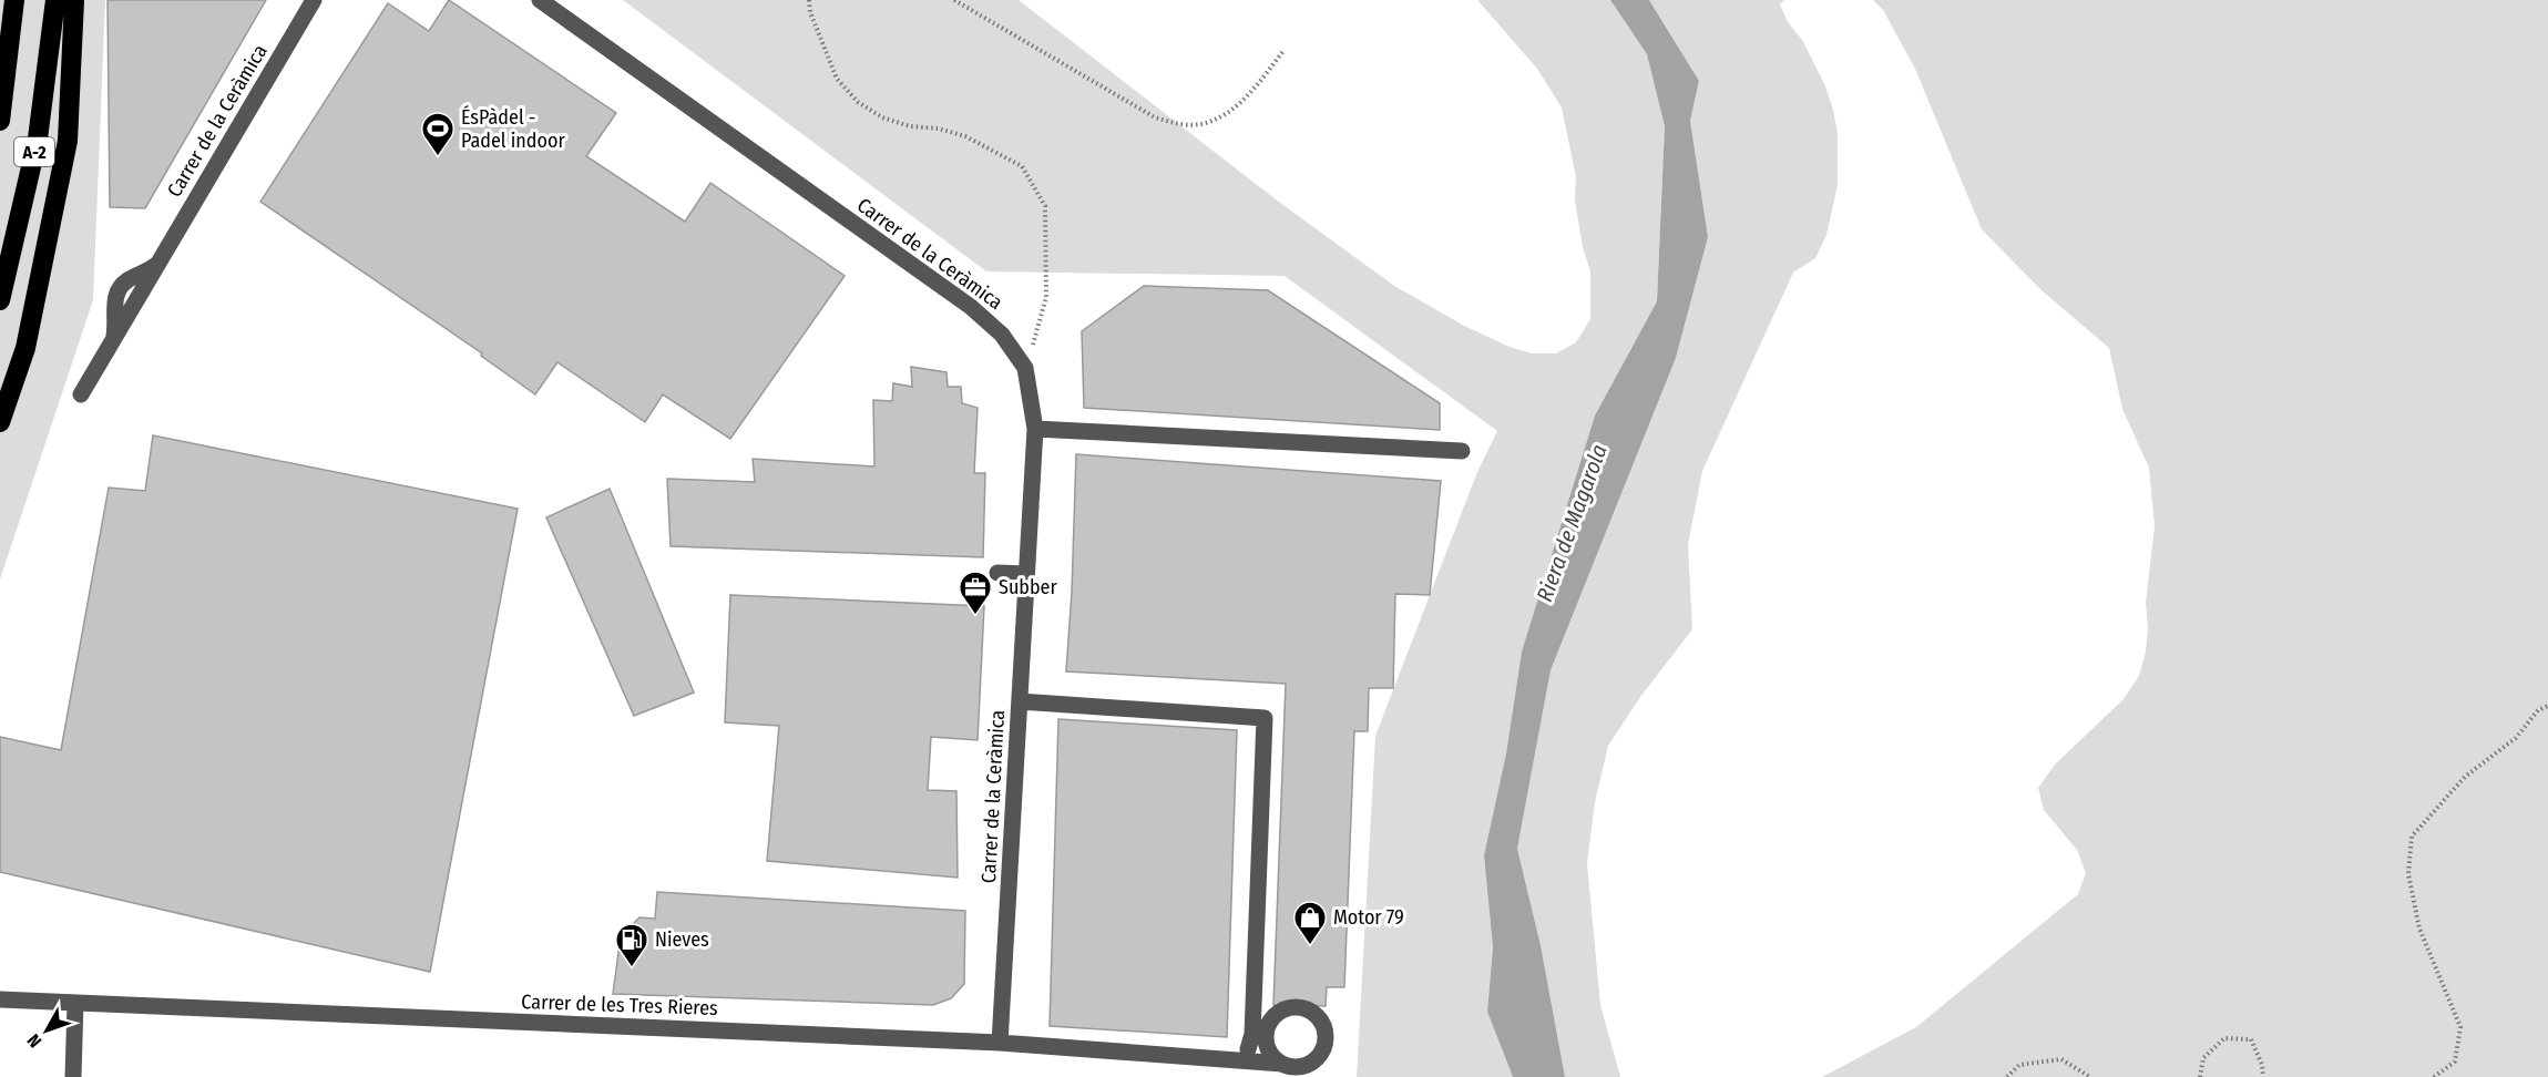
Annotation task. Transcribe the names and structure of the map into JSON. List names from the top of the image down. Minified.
{"streets":{"highway":["A-2"],"street":["Carrer de la Ceràmica","Carrer de les Tres Rieres"]},"crossings":[["Carrer de la Ceràmica","Carrer de les Tres Rieres"]],"water":["Riera de Magarola"],"places":{"sports":["ÉsPàdel - Padel indoor"],"office":["Subber"],"shop":["Motor 79"],"fuel station":["Nieves"]},"north":"bottom left"}
